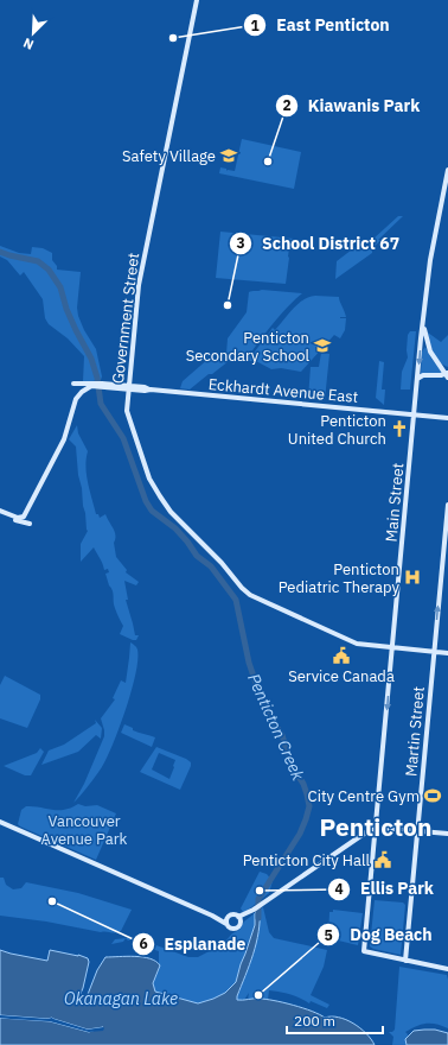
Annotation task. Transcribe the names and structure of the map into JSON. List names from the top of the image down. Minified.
{"streets":{"street":["Government Street","Eckhardt Avenue East","Main Street","Martin Street"]},"crossings":[["Government Street","Eckhardt Avenue East"],["Government Street","Main Street"],["Government Street","Martin Street"],["Eckhardt Avenue East","Main Street"],["Main Street","Martin Street"]],"districts":["Penticton"],"water":["Penticton Creek","Okanagan Lake"],"parks":["Vancouver Avenue Park"],"places":{"other":["East Penticton","Kiawanis Park","School District 67","Ellis Park","Esplanade","Dog Beach"],"school or university":["Safety Village","Penticton Secondary School"],"church":["Penticton United Church"],"hospital":["Penticton Pediatric Therapy"],"public building":["Service Canada","Penticton City Hall"],"sports":["City Centre Gym"]},"scale_bar":"200 m","north":"bottom left"}
